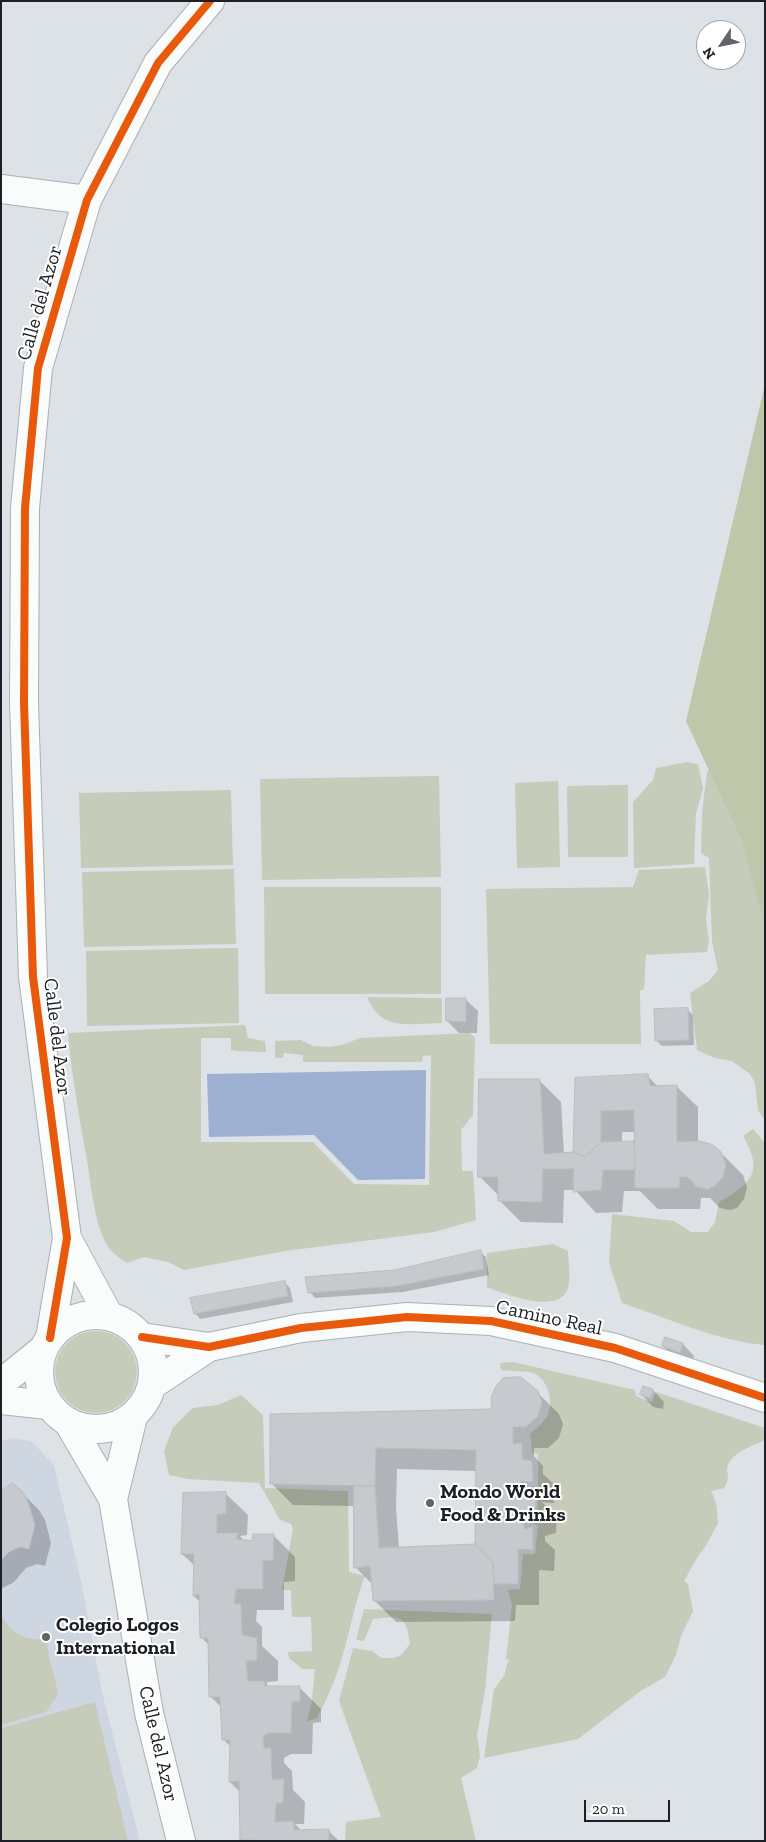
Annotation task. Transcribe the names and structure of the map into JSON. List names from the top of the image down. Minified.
{"streets":{"street":["Calle del Azor","Camino Real"]},"crossings":[["Calle del Azor","Camino Real"]],"places":["Mondo World Food & Drinks","Colegio Logos International"],"scale_bar":"20 m","north":"bottom left"}
